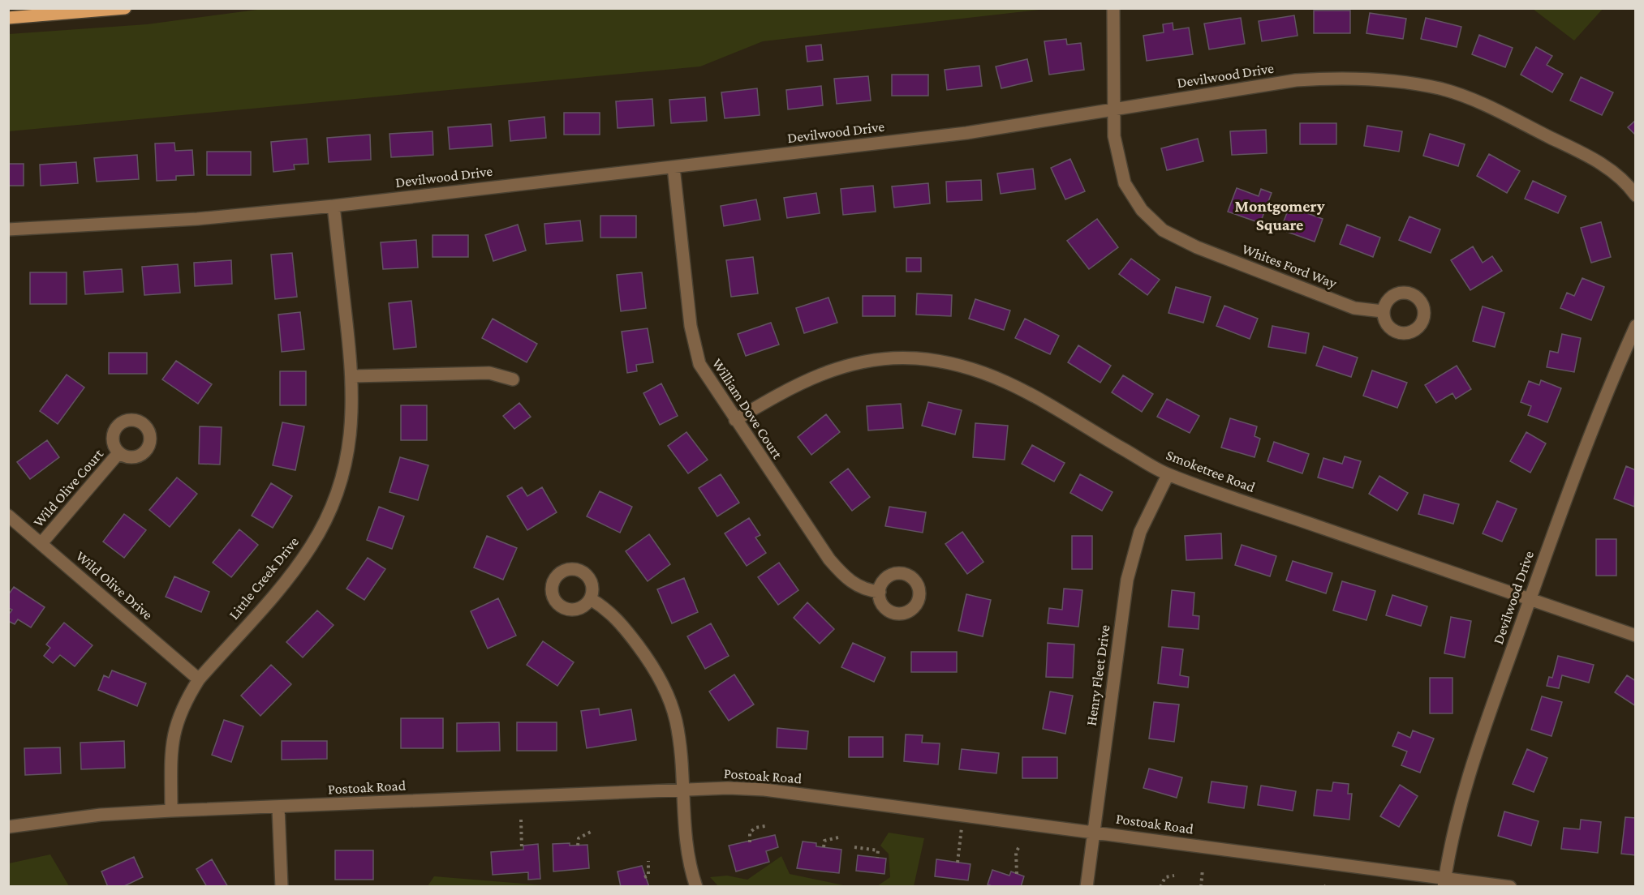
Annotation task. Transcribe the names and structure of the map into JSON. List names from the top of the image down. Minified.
{"streets":{"street":["Devilwood Drive","Whites Ford Way","William Dove Court","Smoketree Road","Wild Olive Court","Little Creek Drive","Wild Olive Drive","Henry Fleet Drive","Postoak Road"]},"crossings":[["Devilwood Drive","Whites Ford Way"],["Devilwood Drive","William Dove Court"],["Devilwood Drive","Smoketree Road"],["Devilwood Drive","Little Creek Drive"],["Devilwood Drive","Postoak Road"],["William Dove Court","Smoketree Road"],["Smoketree Road","Henry Fleet Drive"],["Wild Olive Court","Wild Olive Drive"],["Little Creek Drive","Wild Olive Drive"],["Little Creek Drive","Postoak Road"],["Henry Fleet Drive","Postoak Road"]],"districts":["Montgomery Square"]}
